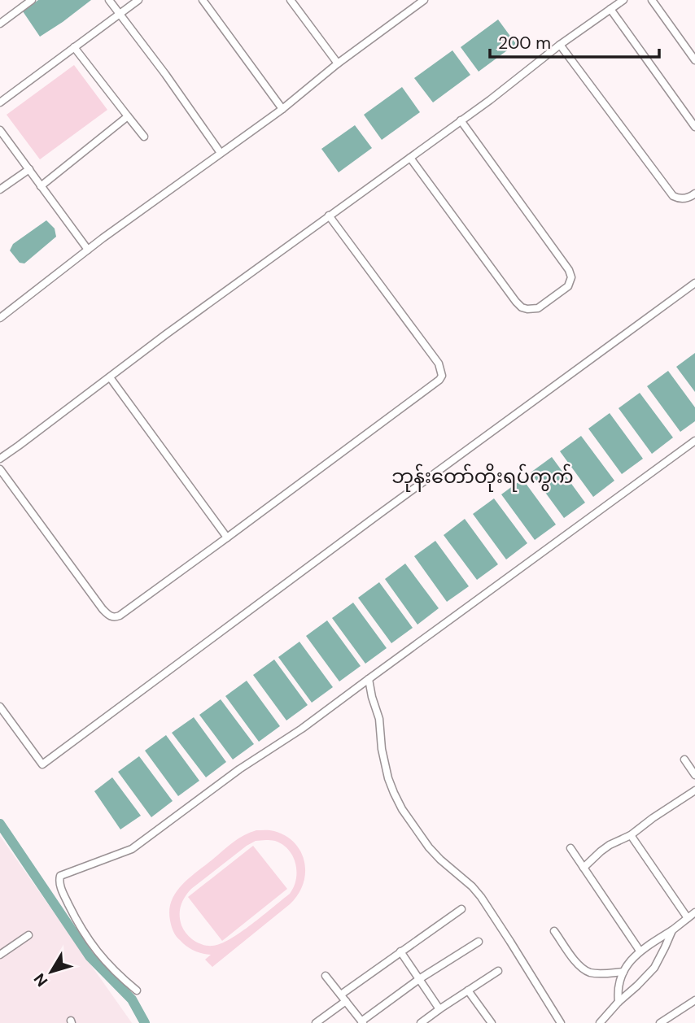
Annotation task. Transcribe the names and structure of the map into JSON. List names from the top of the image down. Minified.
{"districts":["ဘုန်းတော်တိုးရပ်ကွက်"],"scale_bar":"200 m","north":"bottom left"}
